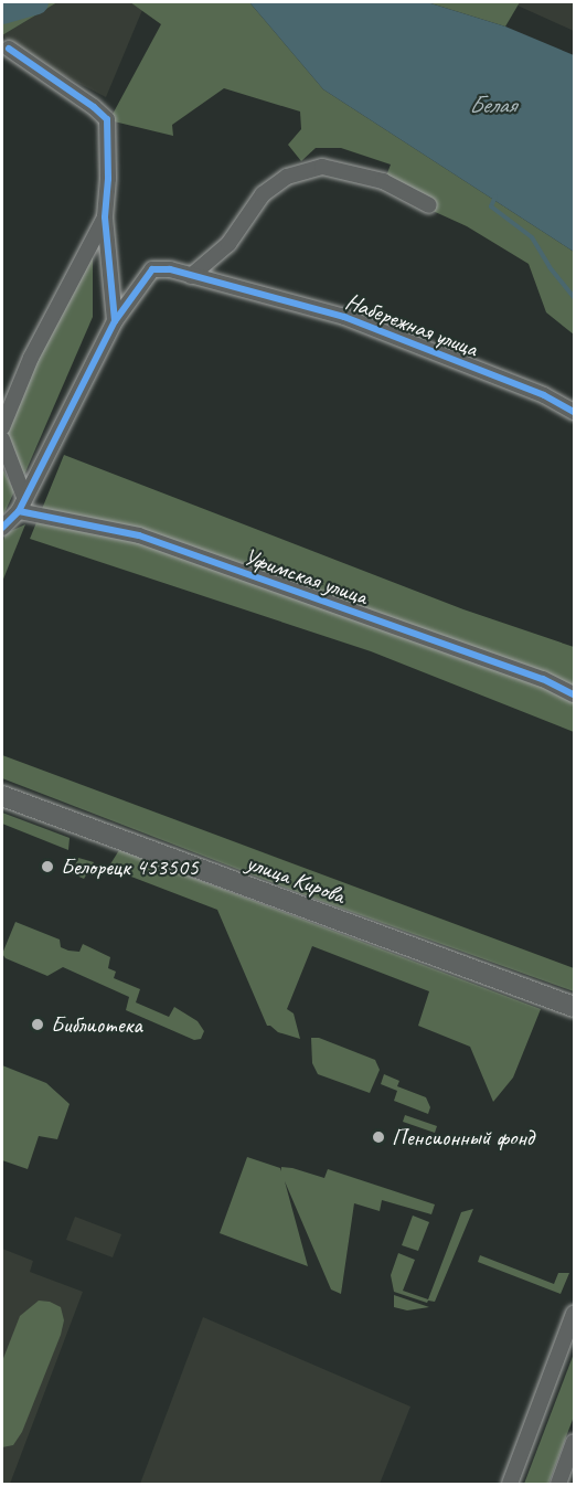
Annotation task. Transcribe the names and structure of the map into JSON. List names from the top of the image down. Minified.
{"streets":{"main road":["улица Кирова"],"street":["Набережная улица","Уфимская улица"]},"water":["Белая"],"places":["Белорецк 453505","Библиотека","Пенсионный фонд"]}
